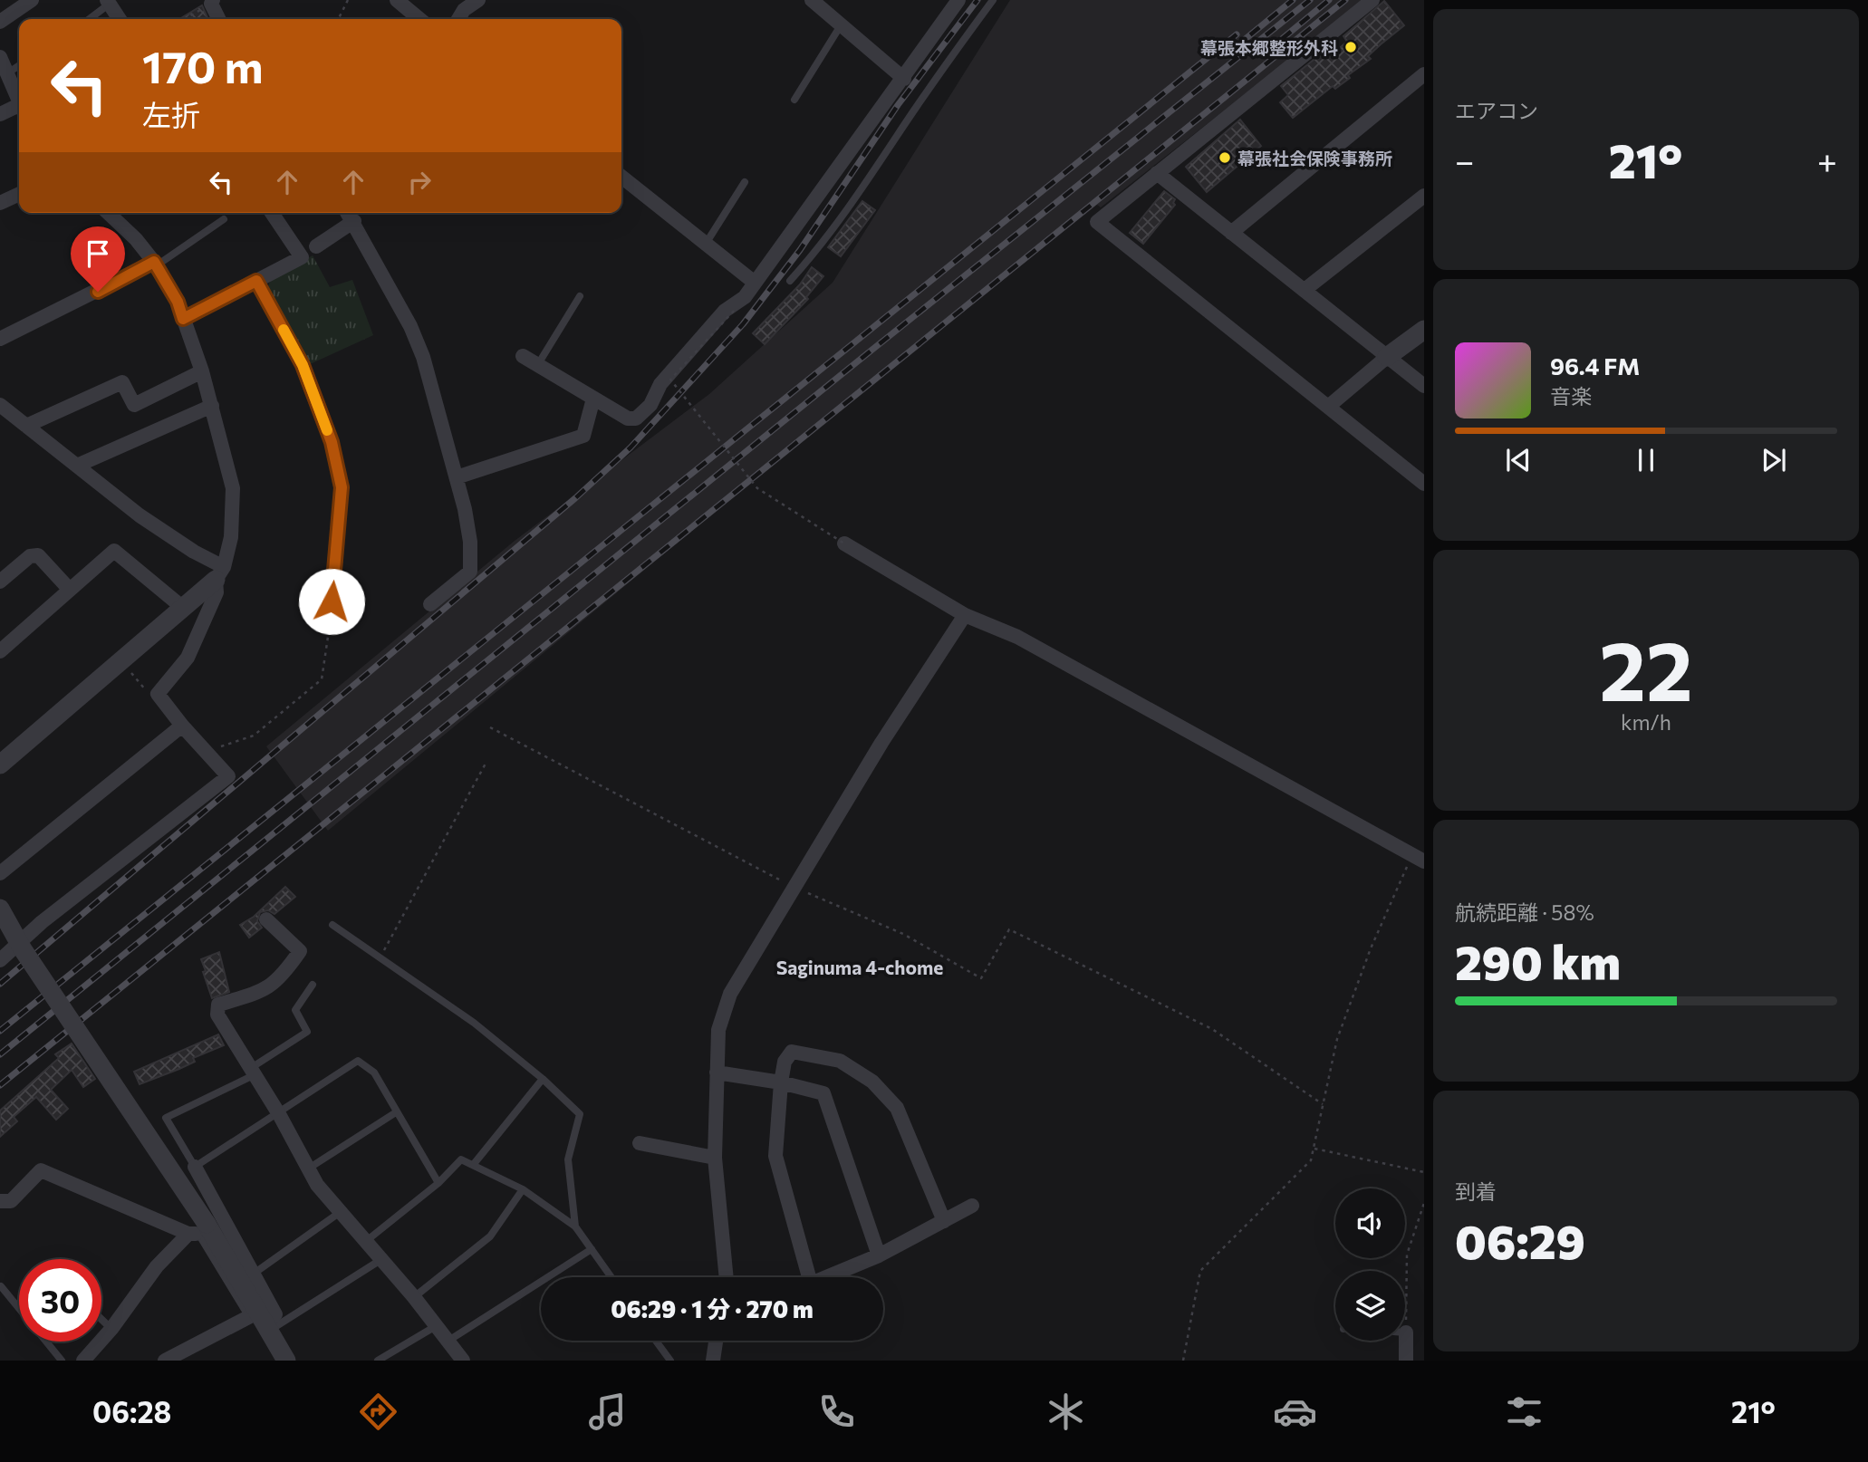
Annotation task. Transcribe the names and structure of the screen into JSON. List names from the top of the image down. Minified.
{"districts":["Saginuma 4-chome"],"places":["幕張本郷整形外科","幕張社会保険事務所"],"page":{"tile":["エアコン",["22","km/h"],["航続距離 · 58%","290 km"],["到着","06:29"]],"turn":["170 m","左折"],"heat":["−","21°","+"],"song":["96.4 FM","音楽"],"limit":"30","trip":"06:29 · 1 分 · 270 m","tabs":["06:28","21°"]}}
